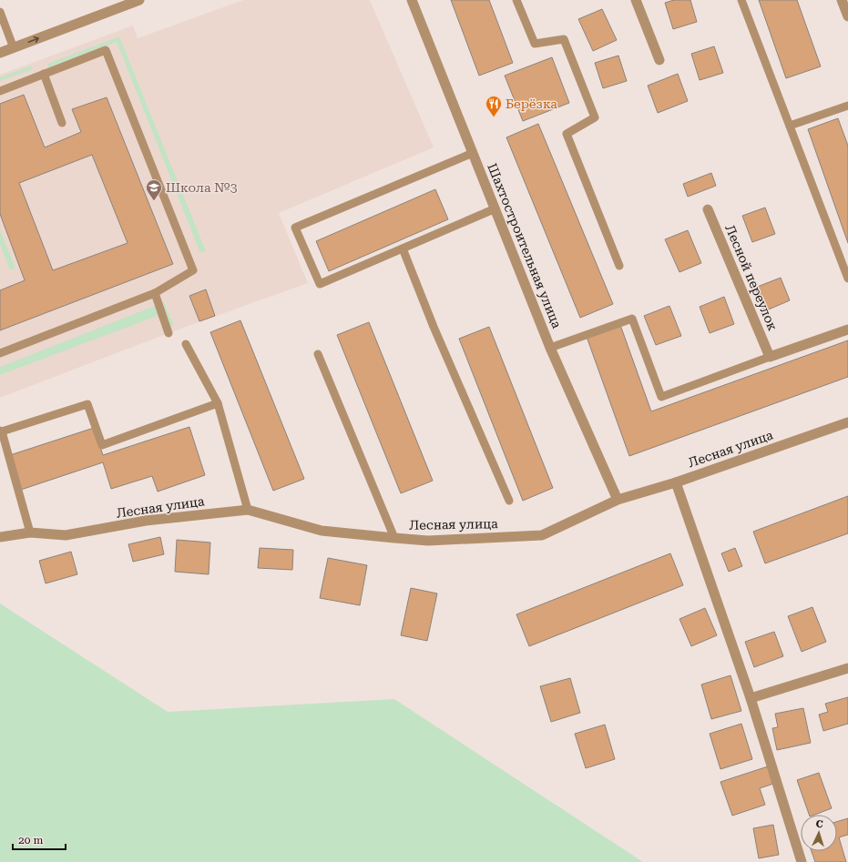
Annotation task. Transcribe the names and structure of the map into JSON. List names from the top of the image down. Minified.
{"streets":{"street":["Шахтостроительная улица","Лесной переулок","Лесная улица"]},"crossings":[["Шахтостроительная улица","Лесная улица"]],"places":{"restaurant":["Берёзка"],"school or university":["Школа №3"]},"scale_bar":"20 m","north":"top"}
